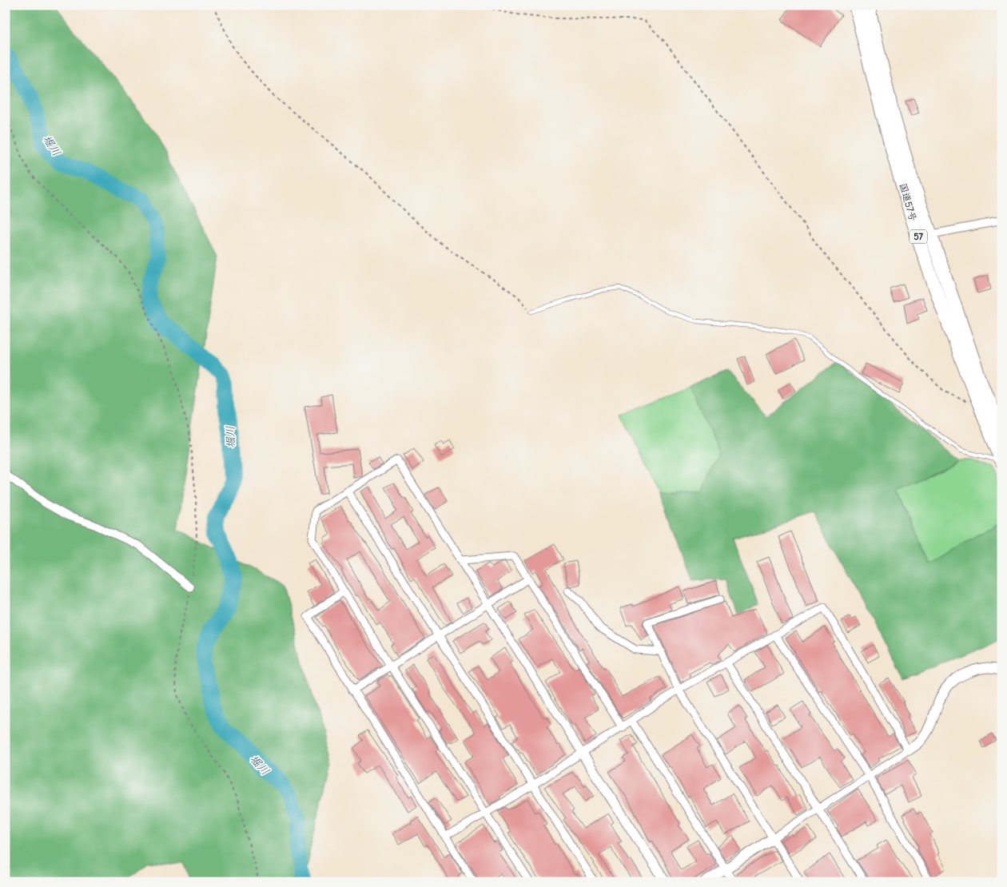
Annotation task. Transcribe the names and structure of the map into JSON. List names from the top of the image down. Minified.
{"streets":{"highway":["国道57号","57"]},"water":["堀川"]}
